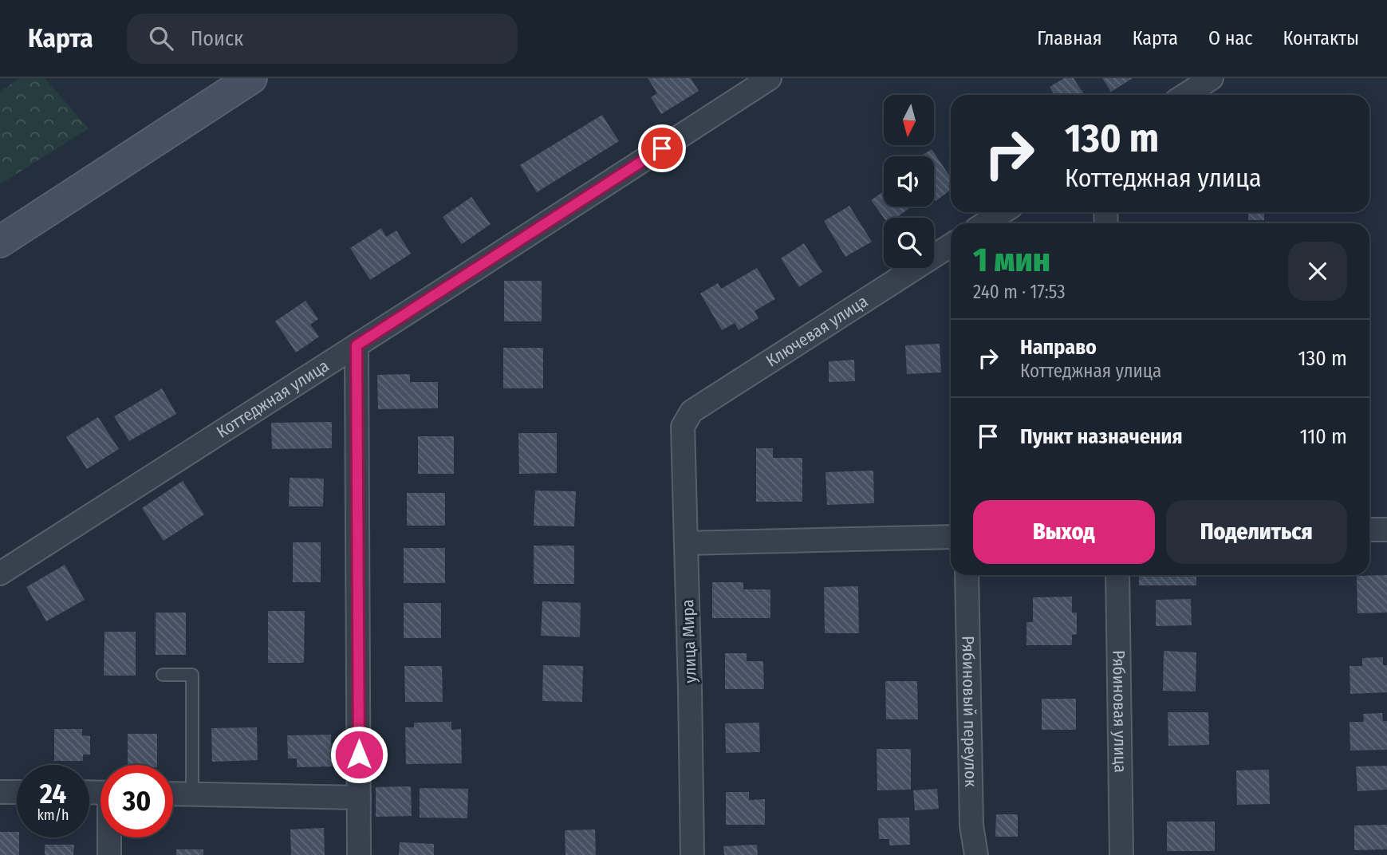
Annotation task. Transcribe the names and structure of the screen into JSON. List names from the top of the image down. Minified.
{"streets":{"street":["Ключевая улица","Коттеджная улица","улица Мира","Рябиновый переулок","Рябиновая улица"]},"crossings":[["Ключевая улица","улица Мира"]],"north":"bottom","page":{"header":"Карта","search":"Поиск","nav":["Главная","Карта","О нас","Контакты"],"turn":["130 m","Коттеджная улица"],"heading":["1 мин","240 m · 17:53"],"list":[{"name":"Направо","note":"Коттеджная улица","value":"130 m"},{"name":"Пункт назначения","value":"110 m"}],"buttons":["Выход","Поделиться"],"speed":"24 km/h","limit":"30"}}
